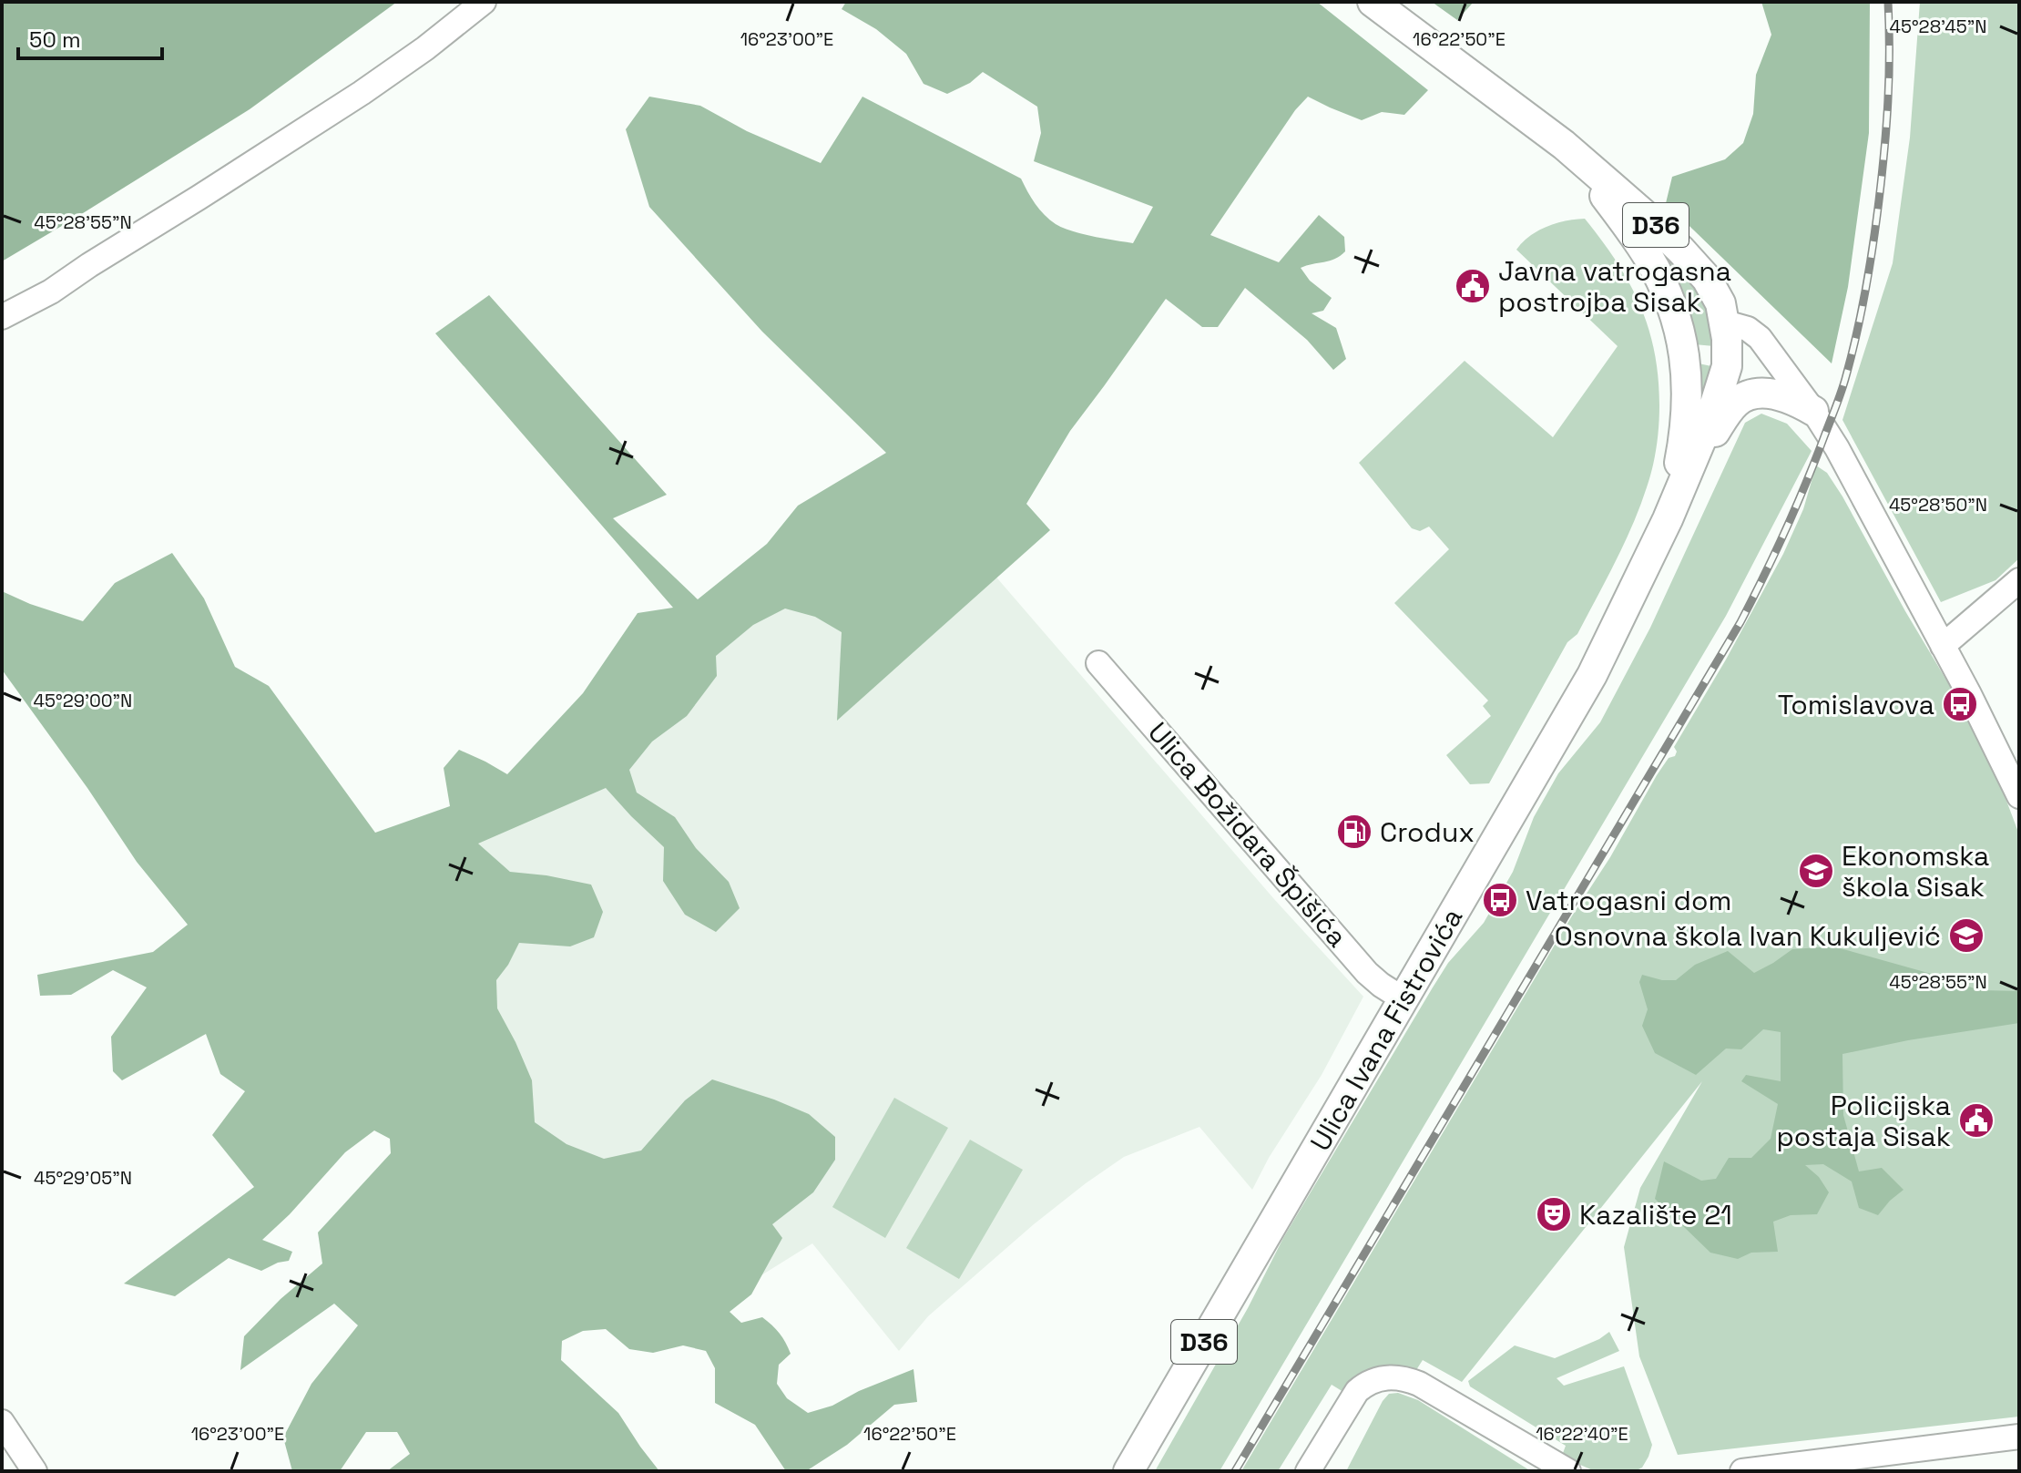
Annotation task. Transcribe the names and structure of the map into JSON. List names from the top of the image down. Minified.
{"streets":{"main road":["D36","Ulica Ivana Fistrovića"],"street":["Ulica Božidara Špišića"]},"crossings":[["D36","Ulica Ivana Fistrovića"],["Ulica Božidara Špišića","Ulica Ivana Fistrovića"]],"places":{"public building":["Javna vatrogasna postrojba Sisak","Policijska postaja Sisak"],"bus stop":["Tomislavova","Vatrogasni dom"],"fuel station":["Crodux"],"school or university":["Ekonomska škola Sisak","Osnovna škola Ivan Kukuljević"],"theatre":["Kazalište 21"]},"scale_bar":"50 m","coordinates":["45°28'45\"N","16°23'00\"E","16°22'50\"E","45°28'55\"N","45°28'50\"N","45°29'00\"N","45°29'05\"N","16°22'40\"E"]}
